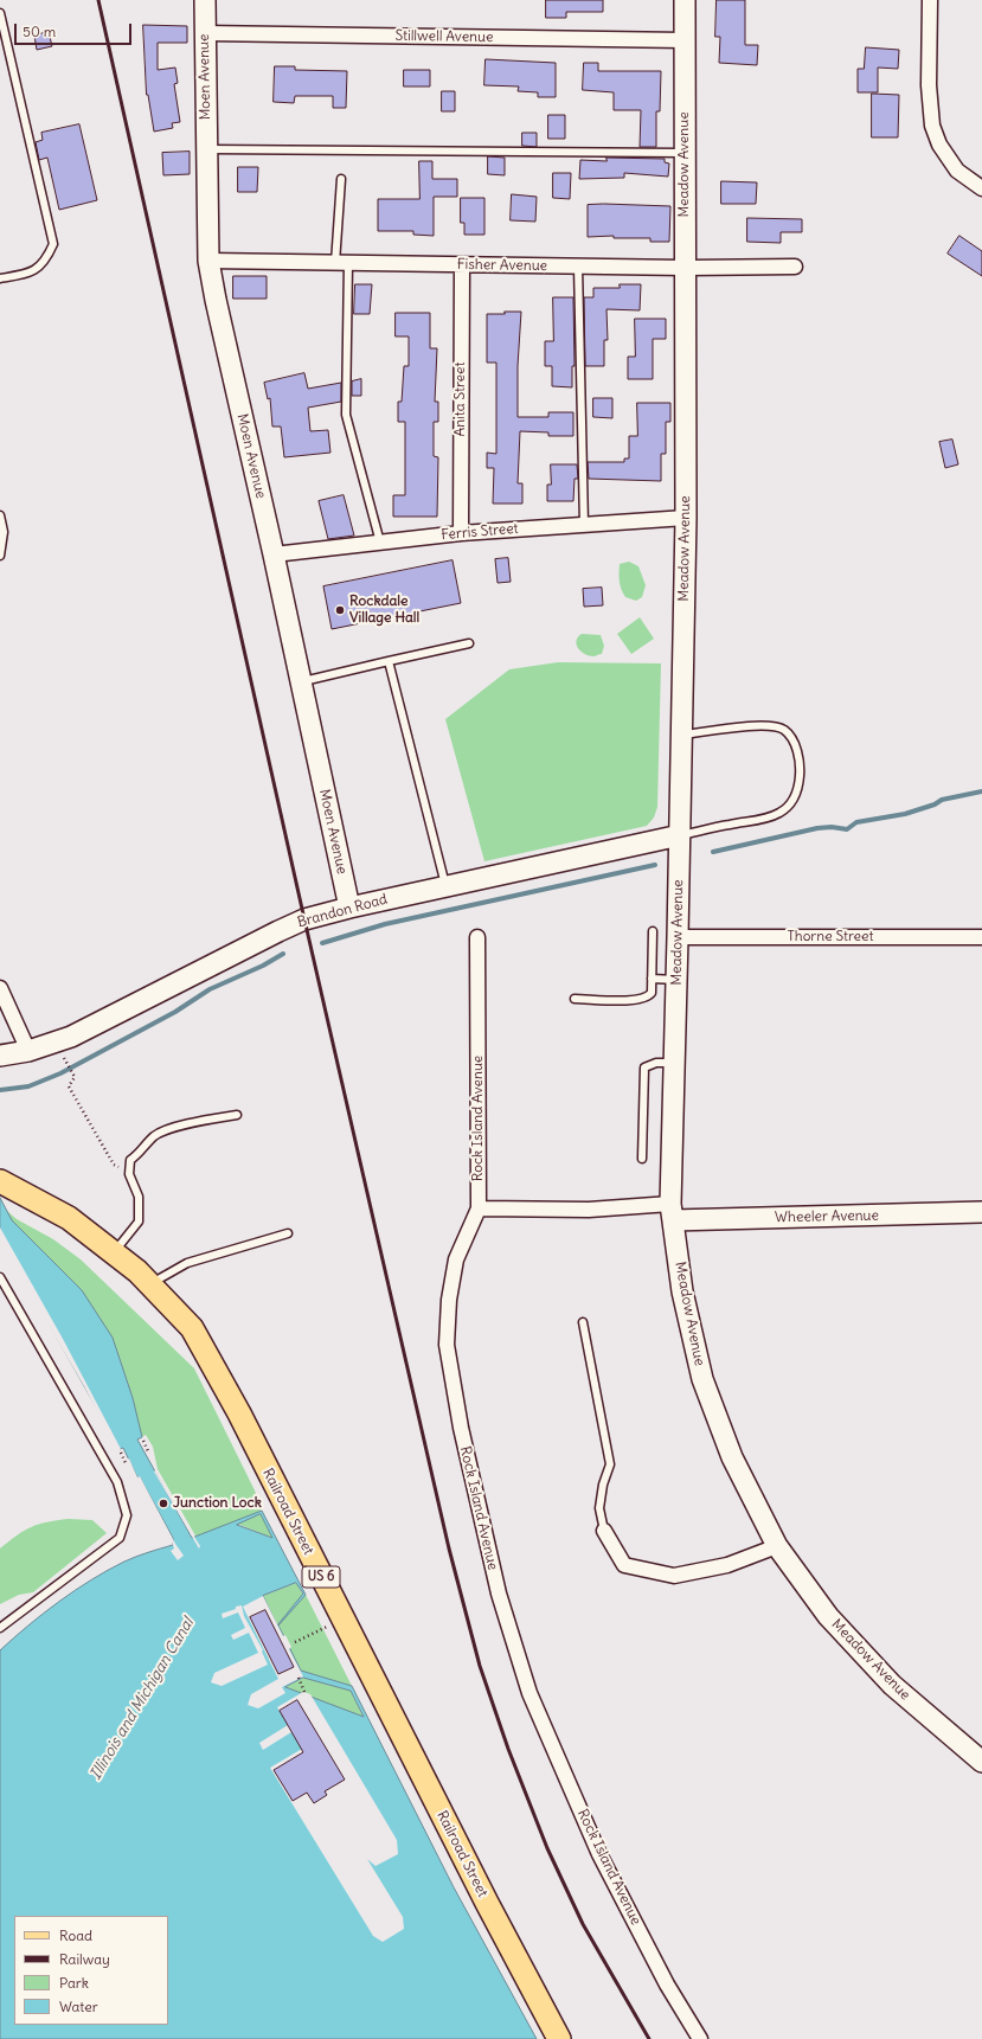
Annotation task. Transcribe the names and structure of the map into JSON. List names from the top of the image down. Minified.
{"streets":{"main road":["Railroad Street","US 6"],"street":["Stillwell Avenue","Moen Avenue","Meadow Avenue","Fisher Avenue","Anita Street","Ferris Street","Brandon Road","Thorne Street","Rock Island Avenue","Wheeler Avenue"]},"crossings":[["Stillwell Avenue","Moen Avenue"],["Stillwell Avenue","Meadow Avenue"],["Moen Avenue","Fisher Avenue"],["Moen Avenue","Ferris Street"],["Moen Avenue","Brandon Road"],["Meadow Avenue","Fisher Avenue"],["Meadow Avenue","Ferris Street"],["Meadow Avenue","Brandon Road"],["Meadow Avenue","Thorne Street"],["Meadow Avenue","Wheeler Avenue"],["Fisher Avenue","Anita Street"],["Anita Street","Ferris Street"],["Rock Island Avenue","Wheeler Avenue"]],"water":["Illinois and Michigan Canal"],"places":["Rockdale Village Hall","Junction Lock"],"legend":["Road","Railway","Park","Water"],"scale_bar":"50 m"}
